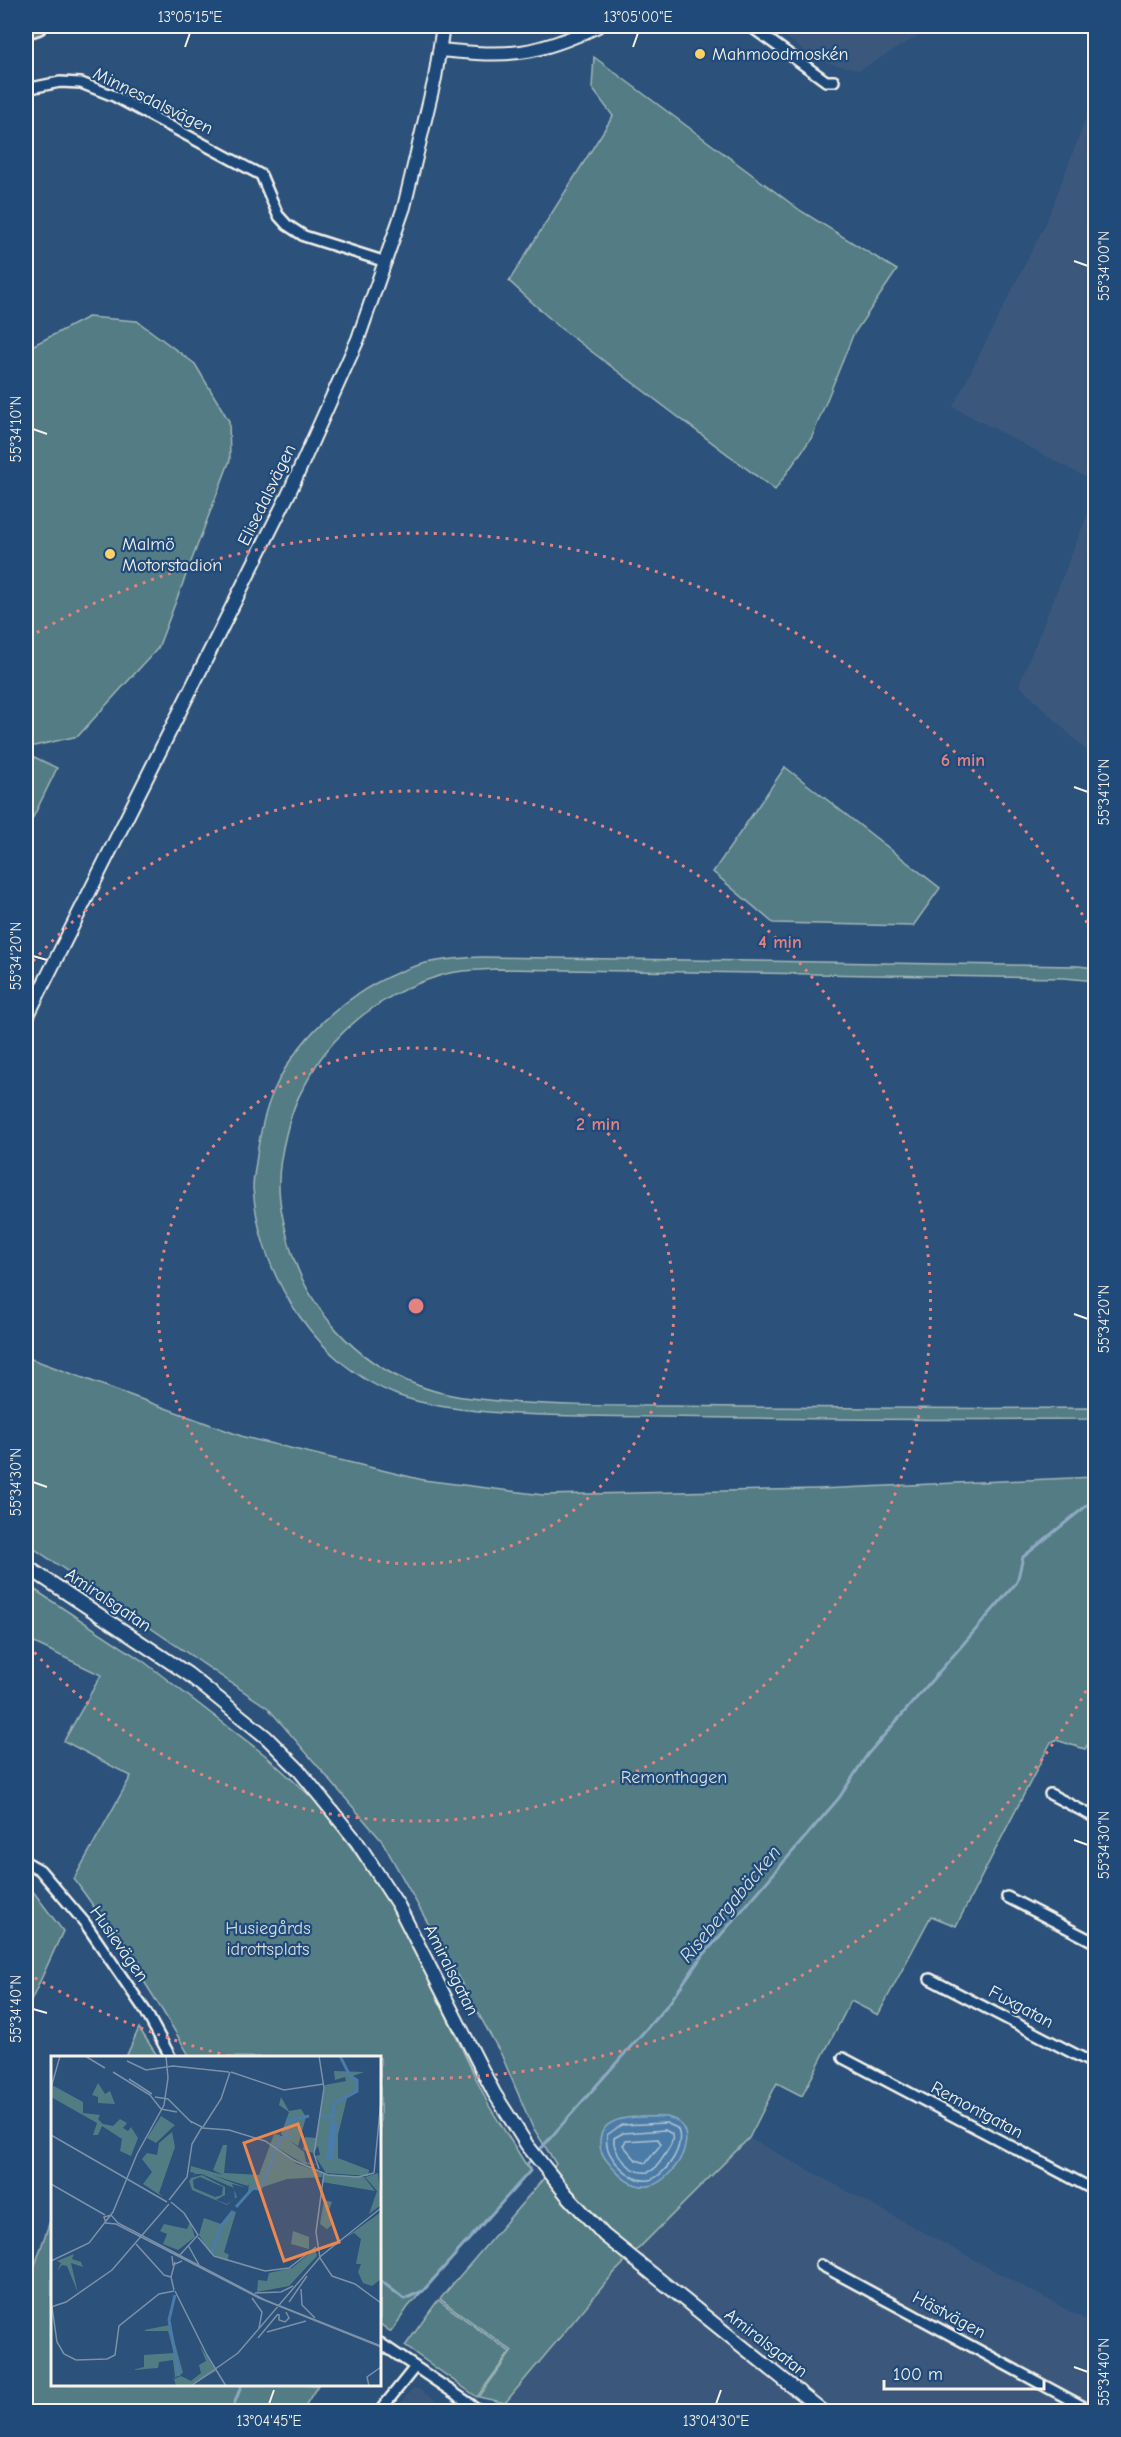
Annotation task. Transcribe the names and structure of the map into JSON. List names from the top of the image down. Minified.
{"streets":{"street":["Minnesdalsvägen","Elisedalsvägen","Amiralsgatan","Husievägen","Fuxgatan","Remontgatan","Hästvägen"]},"crossings":[["Minnesdalsvägen","Elisedalsvägen"]],"water":["Risebergabäcken"],"parks":["Remonthagen","Husiegårds idrottsplats"],"places":["Mahmoodmoskén","Malmö Motorstadion"],"scale_bar":"100 m","coordinates":["13°05'15\"E","13°05'00\"E","55°34'00\"N","55°34'10\"N","55°34'20\"N","55°34'30\"N","55°34'40\"N","13°04'45\"E","13°04'30\"E"],"rings":["6 min","4 min","2 min"]}
